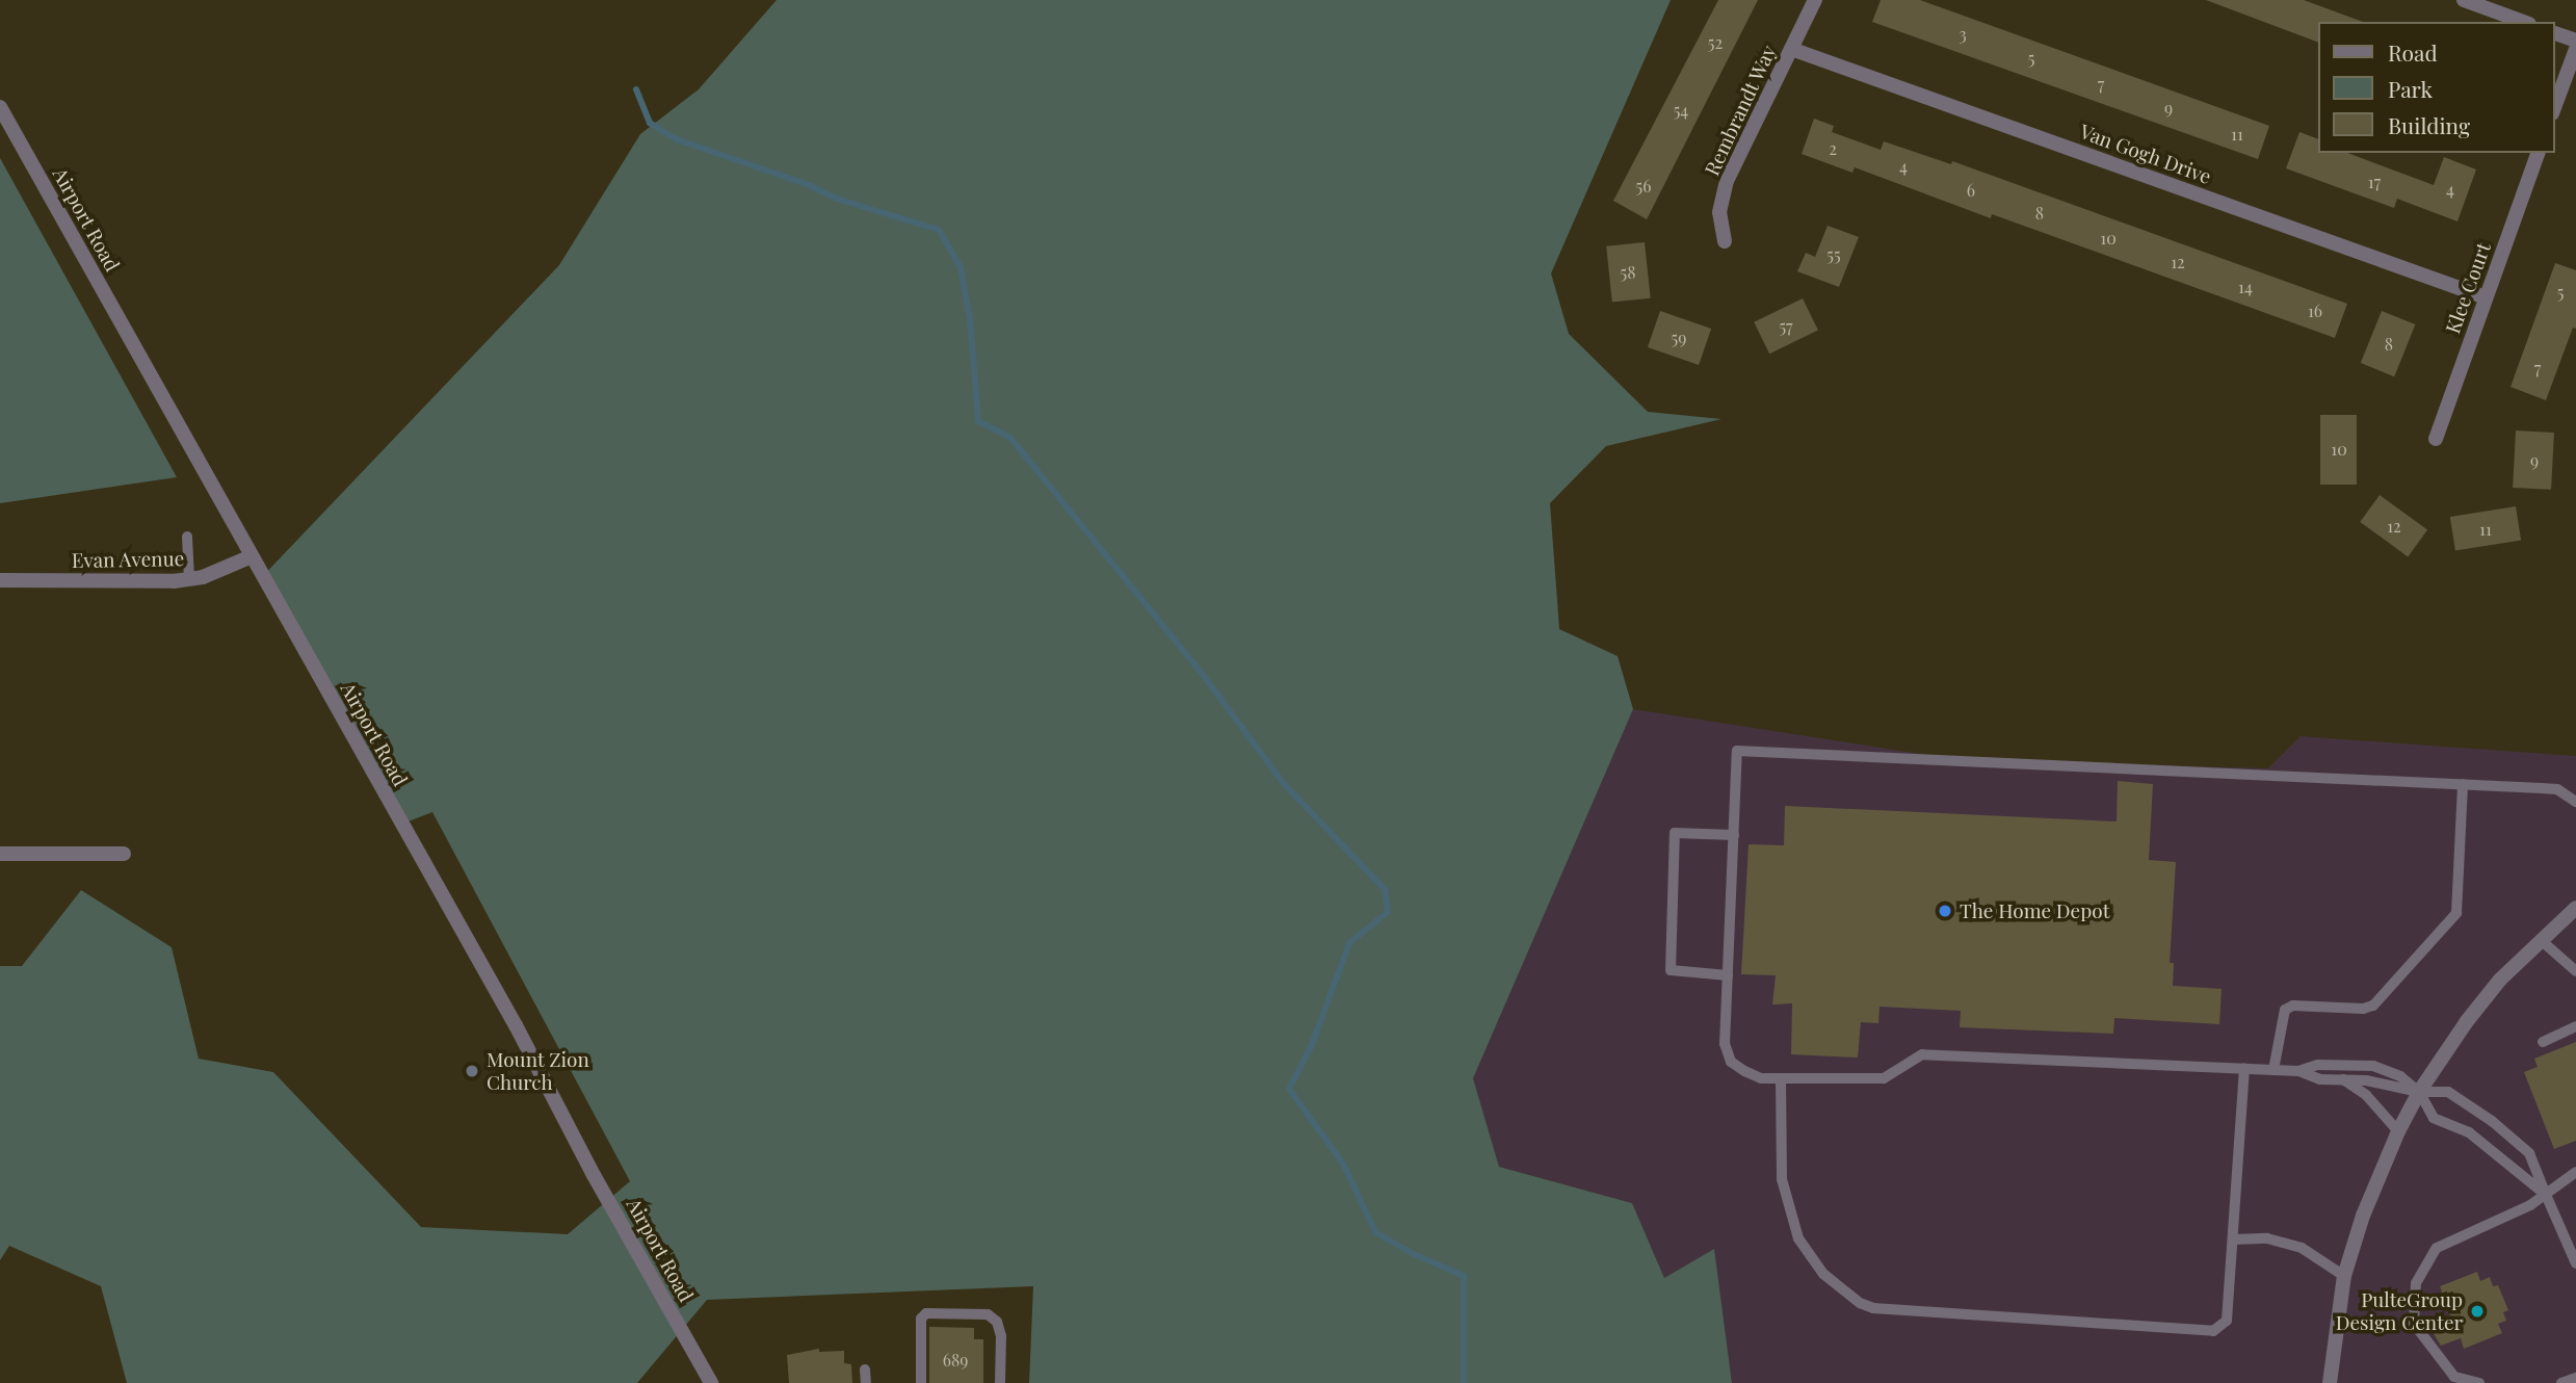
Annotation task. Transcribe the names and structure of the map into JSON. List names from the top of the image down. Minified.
{"streets":{"street":["Rembrandt Way","Van Gogh Drive","Airport Road","Klee Court","Evan Avenue"]},"crossings":[["Rembrandt Way","Van Gogh Drive"],["Van Gogh Drive","Klee Court"],["Airport Road","Evan Avenue"]],"places":["The Home Depot","Mount Zion Church","PulteGroup Design Center"],"house_numbers":["3","52","5","7","9","54","11","2","4","17","56","4","6","8","10","55","12","58","14","5","16","57","59","8","7","10","9","12","11","689"],"legend":["Road","Park","Building"]}
